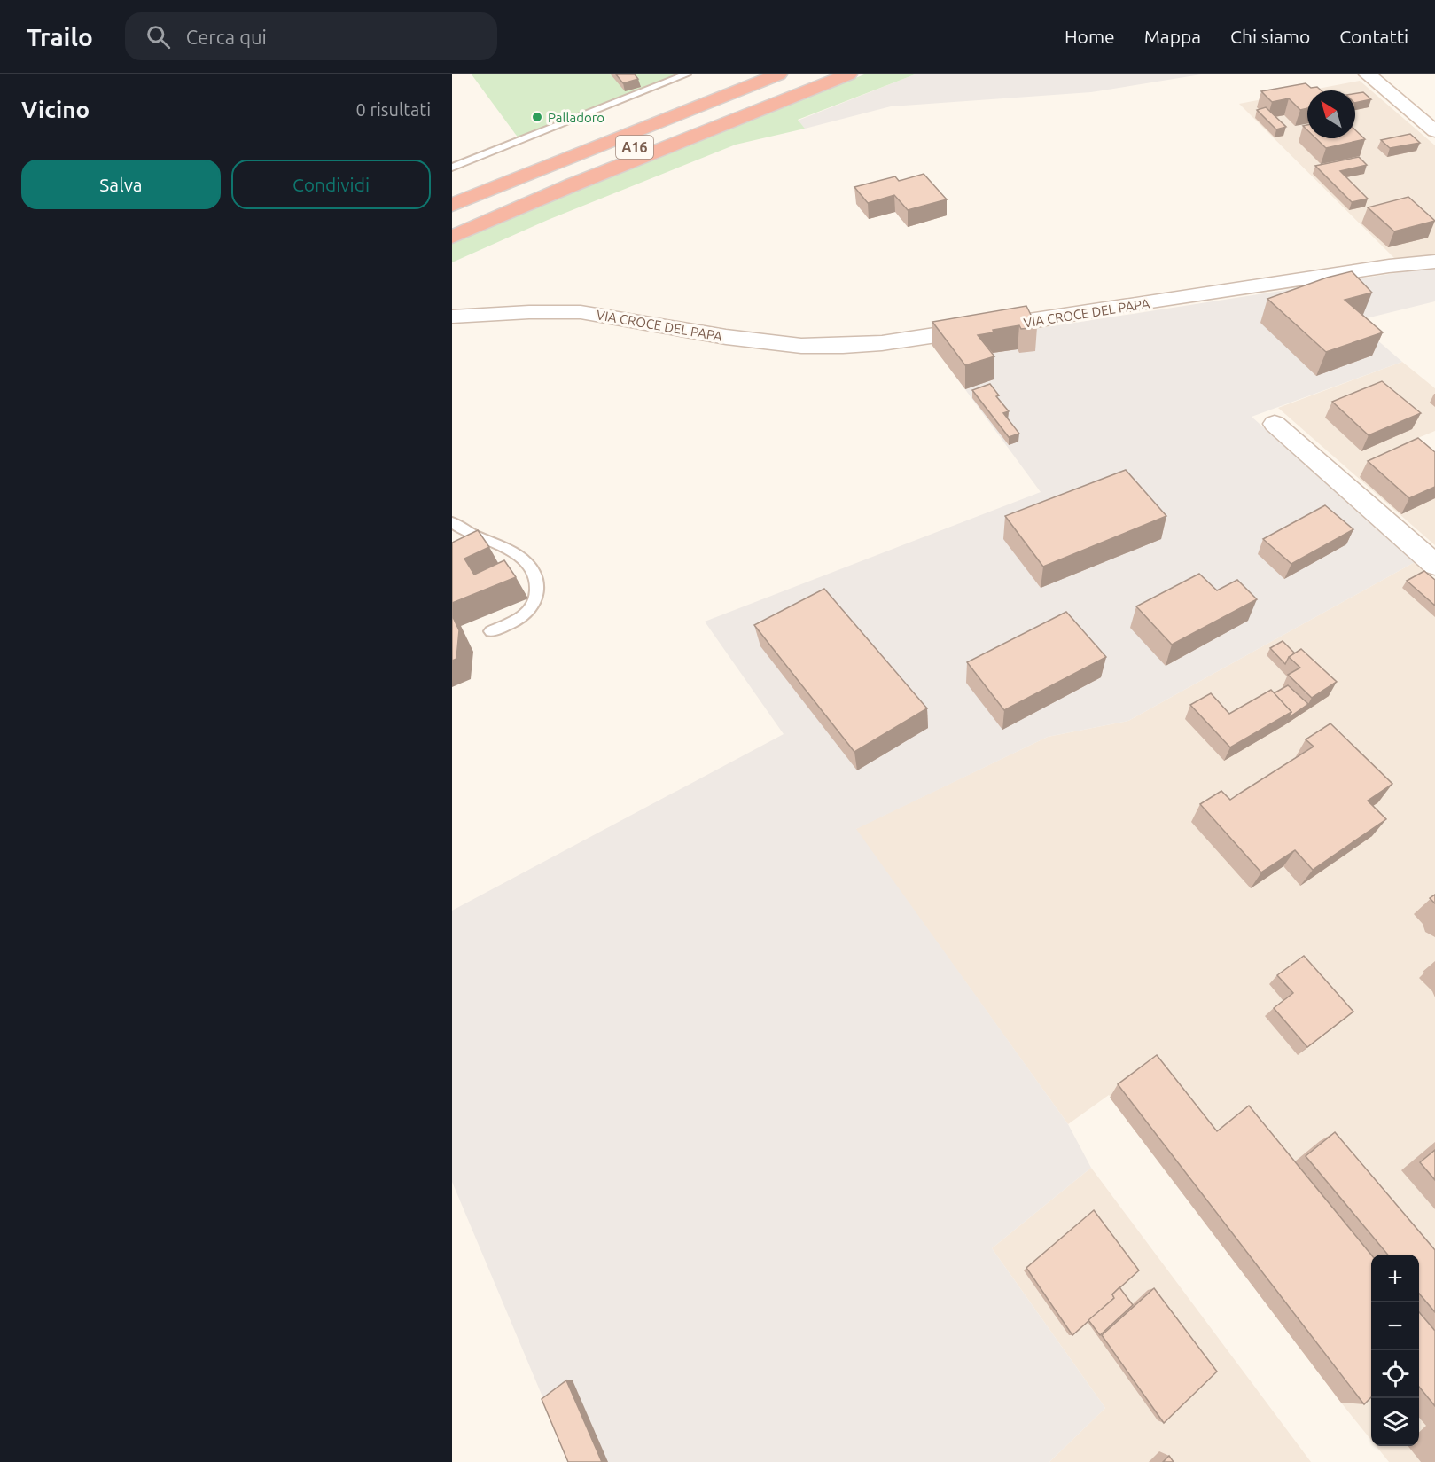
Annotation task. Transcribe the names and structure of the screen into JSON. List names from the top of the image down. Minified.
{"streets":{"highway":["A16"],"street":["VIA CROCE DEL PAPA"]},"places":["Palladoro"],"north":"top left","page":{"header":"Trailo","search":"Cerca qui","nav":["Home","Mappa","Chi siamo","Contatti"],"heading":["Vicino","0 risultati"],"buttons":["Salva","Condividi"],"map_buttons":["+","−"]}}
